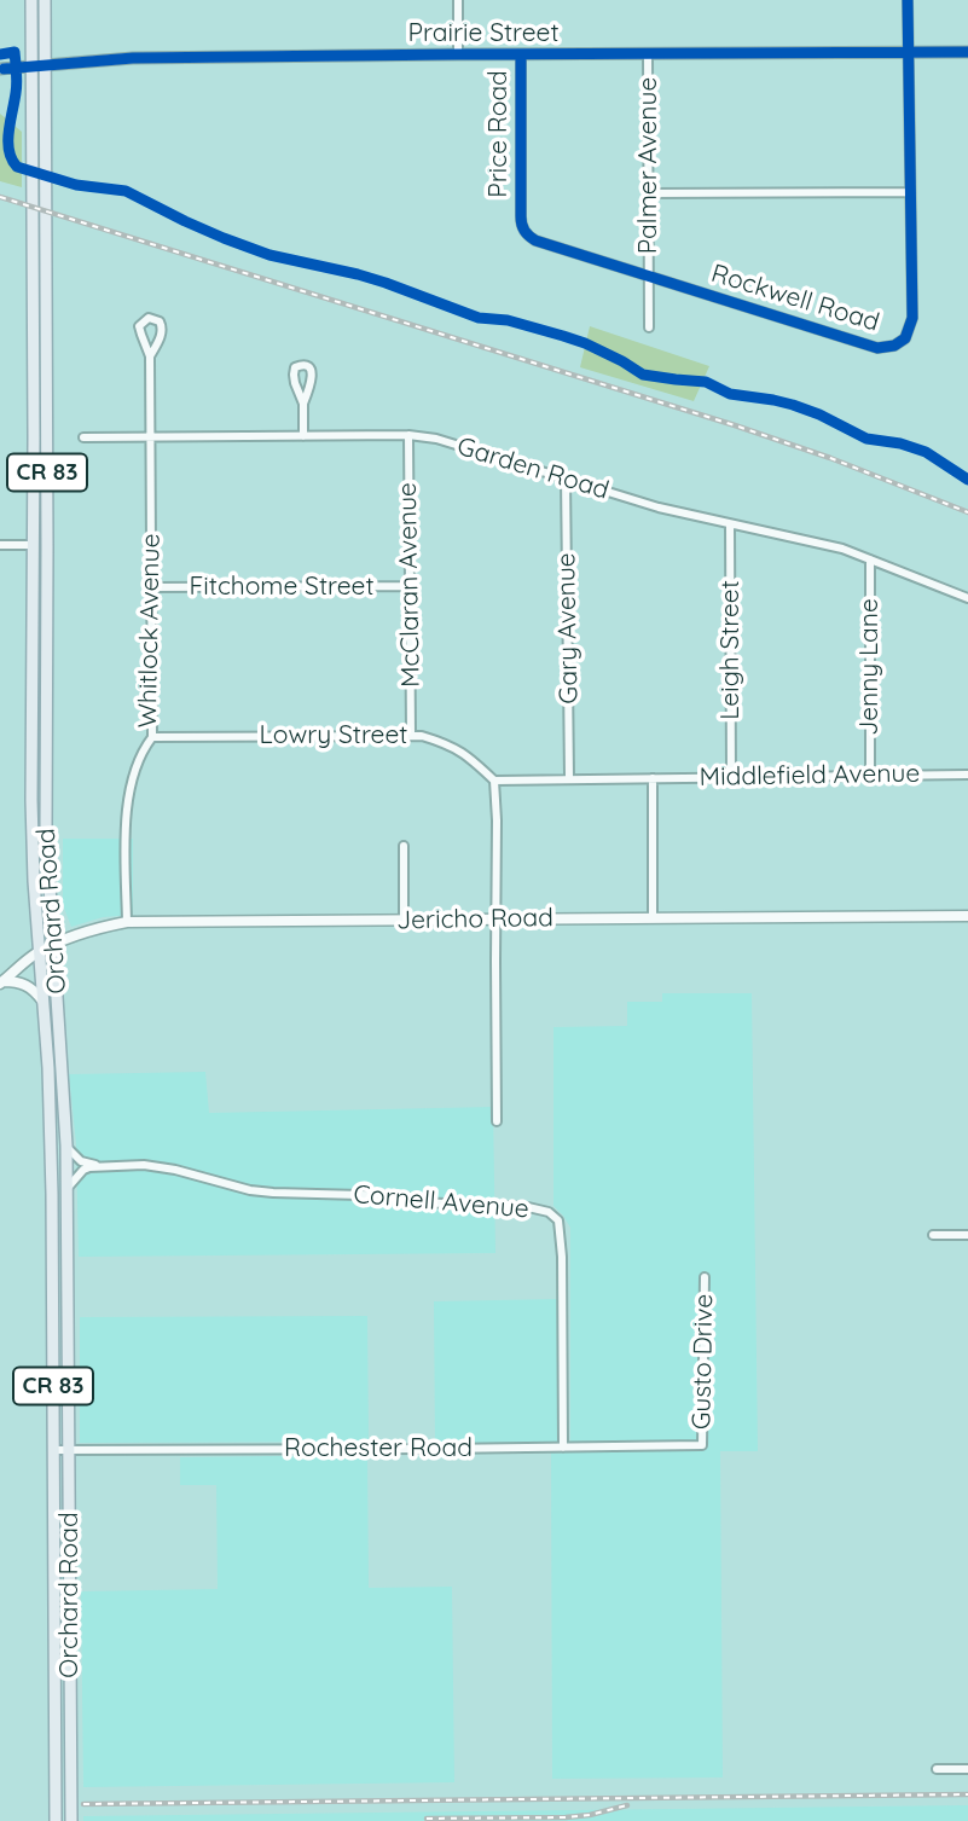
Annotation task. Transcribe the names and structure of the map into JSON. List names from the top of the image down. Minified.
{"streets":{"main road":["Prairie Street","CR 83","Orchard Road","Jericho Road"],"street":["Price Road","Palmer Avenue","Rockwell Road","Garden Road","McClaran Avenue","Fitchome Street","Gary Avenue","Whitlock Avenue","Leigh Street","Jenny Lane","Lowry Street","Middlefield Avenue","Cornell Avenue","Gusto Drive","Rochester Road"]},"crossings":[["Prairie Street","Price Road"],["Prairie Street","Palmer Avenue"],["Prairie Street","Rockwell Road"],["Prairie Street","Orchard Road"],["Price Road","Palmer Avenue"],["Price Road","Rockwell Road"],["Palmer Avenue","Rockwell Road"],["Garden Road","McClaran Avenue"],["Garden Road","Gary Avenue"],["Garden Road","Whitlock Avenue"],["Garden Road","Leigh Street"],["Garden Road","Jenny Lane"],["McClaran Avenue","Fitchome Street"],["McClaran Avenue","Lowry Street"],["Fitchome Street","Whitlock Avenue"],["Whitlock Avenue","Lowry Street"],["Whitlock Avenue","Jericho Road"],["Leigh Street","Middlefield Avenue"],["Jenny Lane","Middlefield Avenue"],["Orchard Road","Jericho Road"],["Orchard Road","Rochester Road"],["Cornell Avenue","Rochester Road"],["Gusto Drive","Rochester Road"]]}
